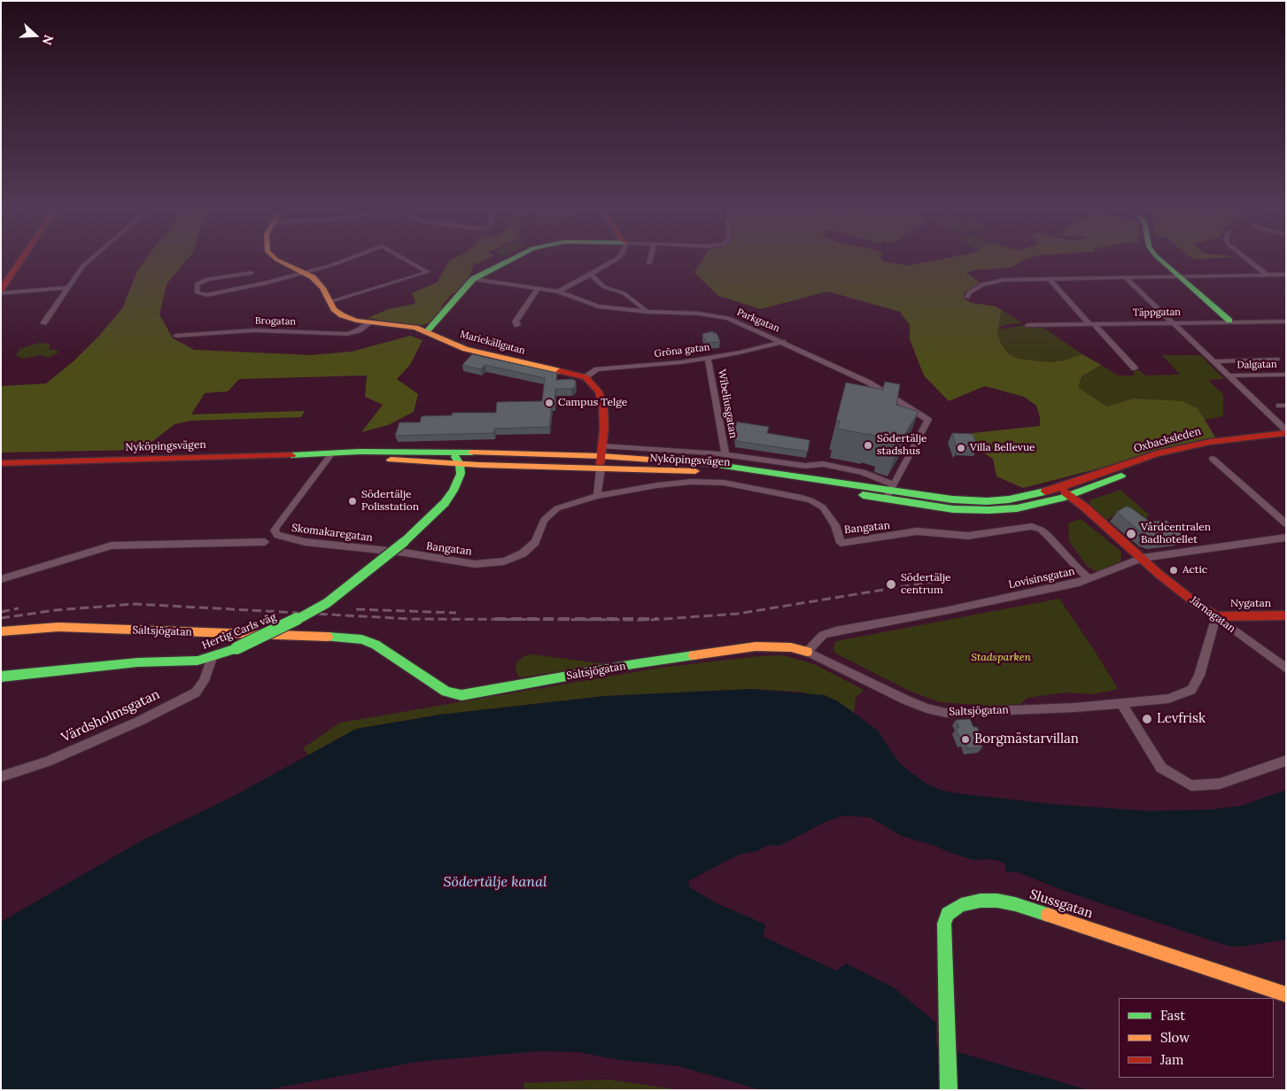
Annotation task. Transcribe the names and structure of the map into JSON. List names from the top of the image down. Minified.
{"streets":{"main road":["Mariekällgatan","Oxbacksleden","Nyköpingsvägen","Nygatan","Järnagatan","Saltsjögatan","Hertig Carls väg","Slussgatan"],"street":["Täppgatan","Parkgatan","Brogatan","Gröna gatan","Dalgatan","Wibeliusgatan","Bangatan","Skomakaregatan","Lovisinsgatan","Värdsholmsgatan"]},"crossings":[["Parkgatan","Gröna gatan"],["Parkgatan","Nyköpingsvägen"],["Brogatan","Mariekällgatan"],["Mariekällgatan","Gröna gatan"],["Gröna gatan","Wibeliusgatan"],["Wibeliusgatan","Nyköpingsvägen"],["Oxbacksleden","Nyköpingsvägen"],["Oxbacksleden","Järnagatan"],["Nyköpingsvägen","Skomakaregatan"],["Nyköpingsvägen","Järnagatan"],["Nyköpingsvägen","Hertig Carls väg"],["Bangatan","Skomakaregatan"],["Bangatan","Lovisinsgatan"],["Lovisinsgatan","Järnagatan"],["Lovisinsgatan","Saltsjögatan"],["Nygatan","Järnagatan"],["Nygatan","Saltsjögatan"],["Järnagatan","Saltsjögatan"],["Hertig Carls väg","Värdsholmsgatan"]],"water":["Södertälje kanal"],"parks":["Stadsparken"],"places":["Campus Telge","Södertälje stadshus","Villa Bellevue","Södertälje Polisstation","Vårdcentralen Badhotellet","Actic","Södertälje centrum","Levfrisk","Borgmästarvillan"],"legend":["Fast","Slow","Jam"],"north":"right"}
